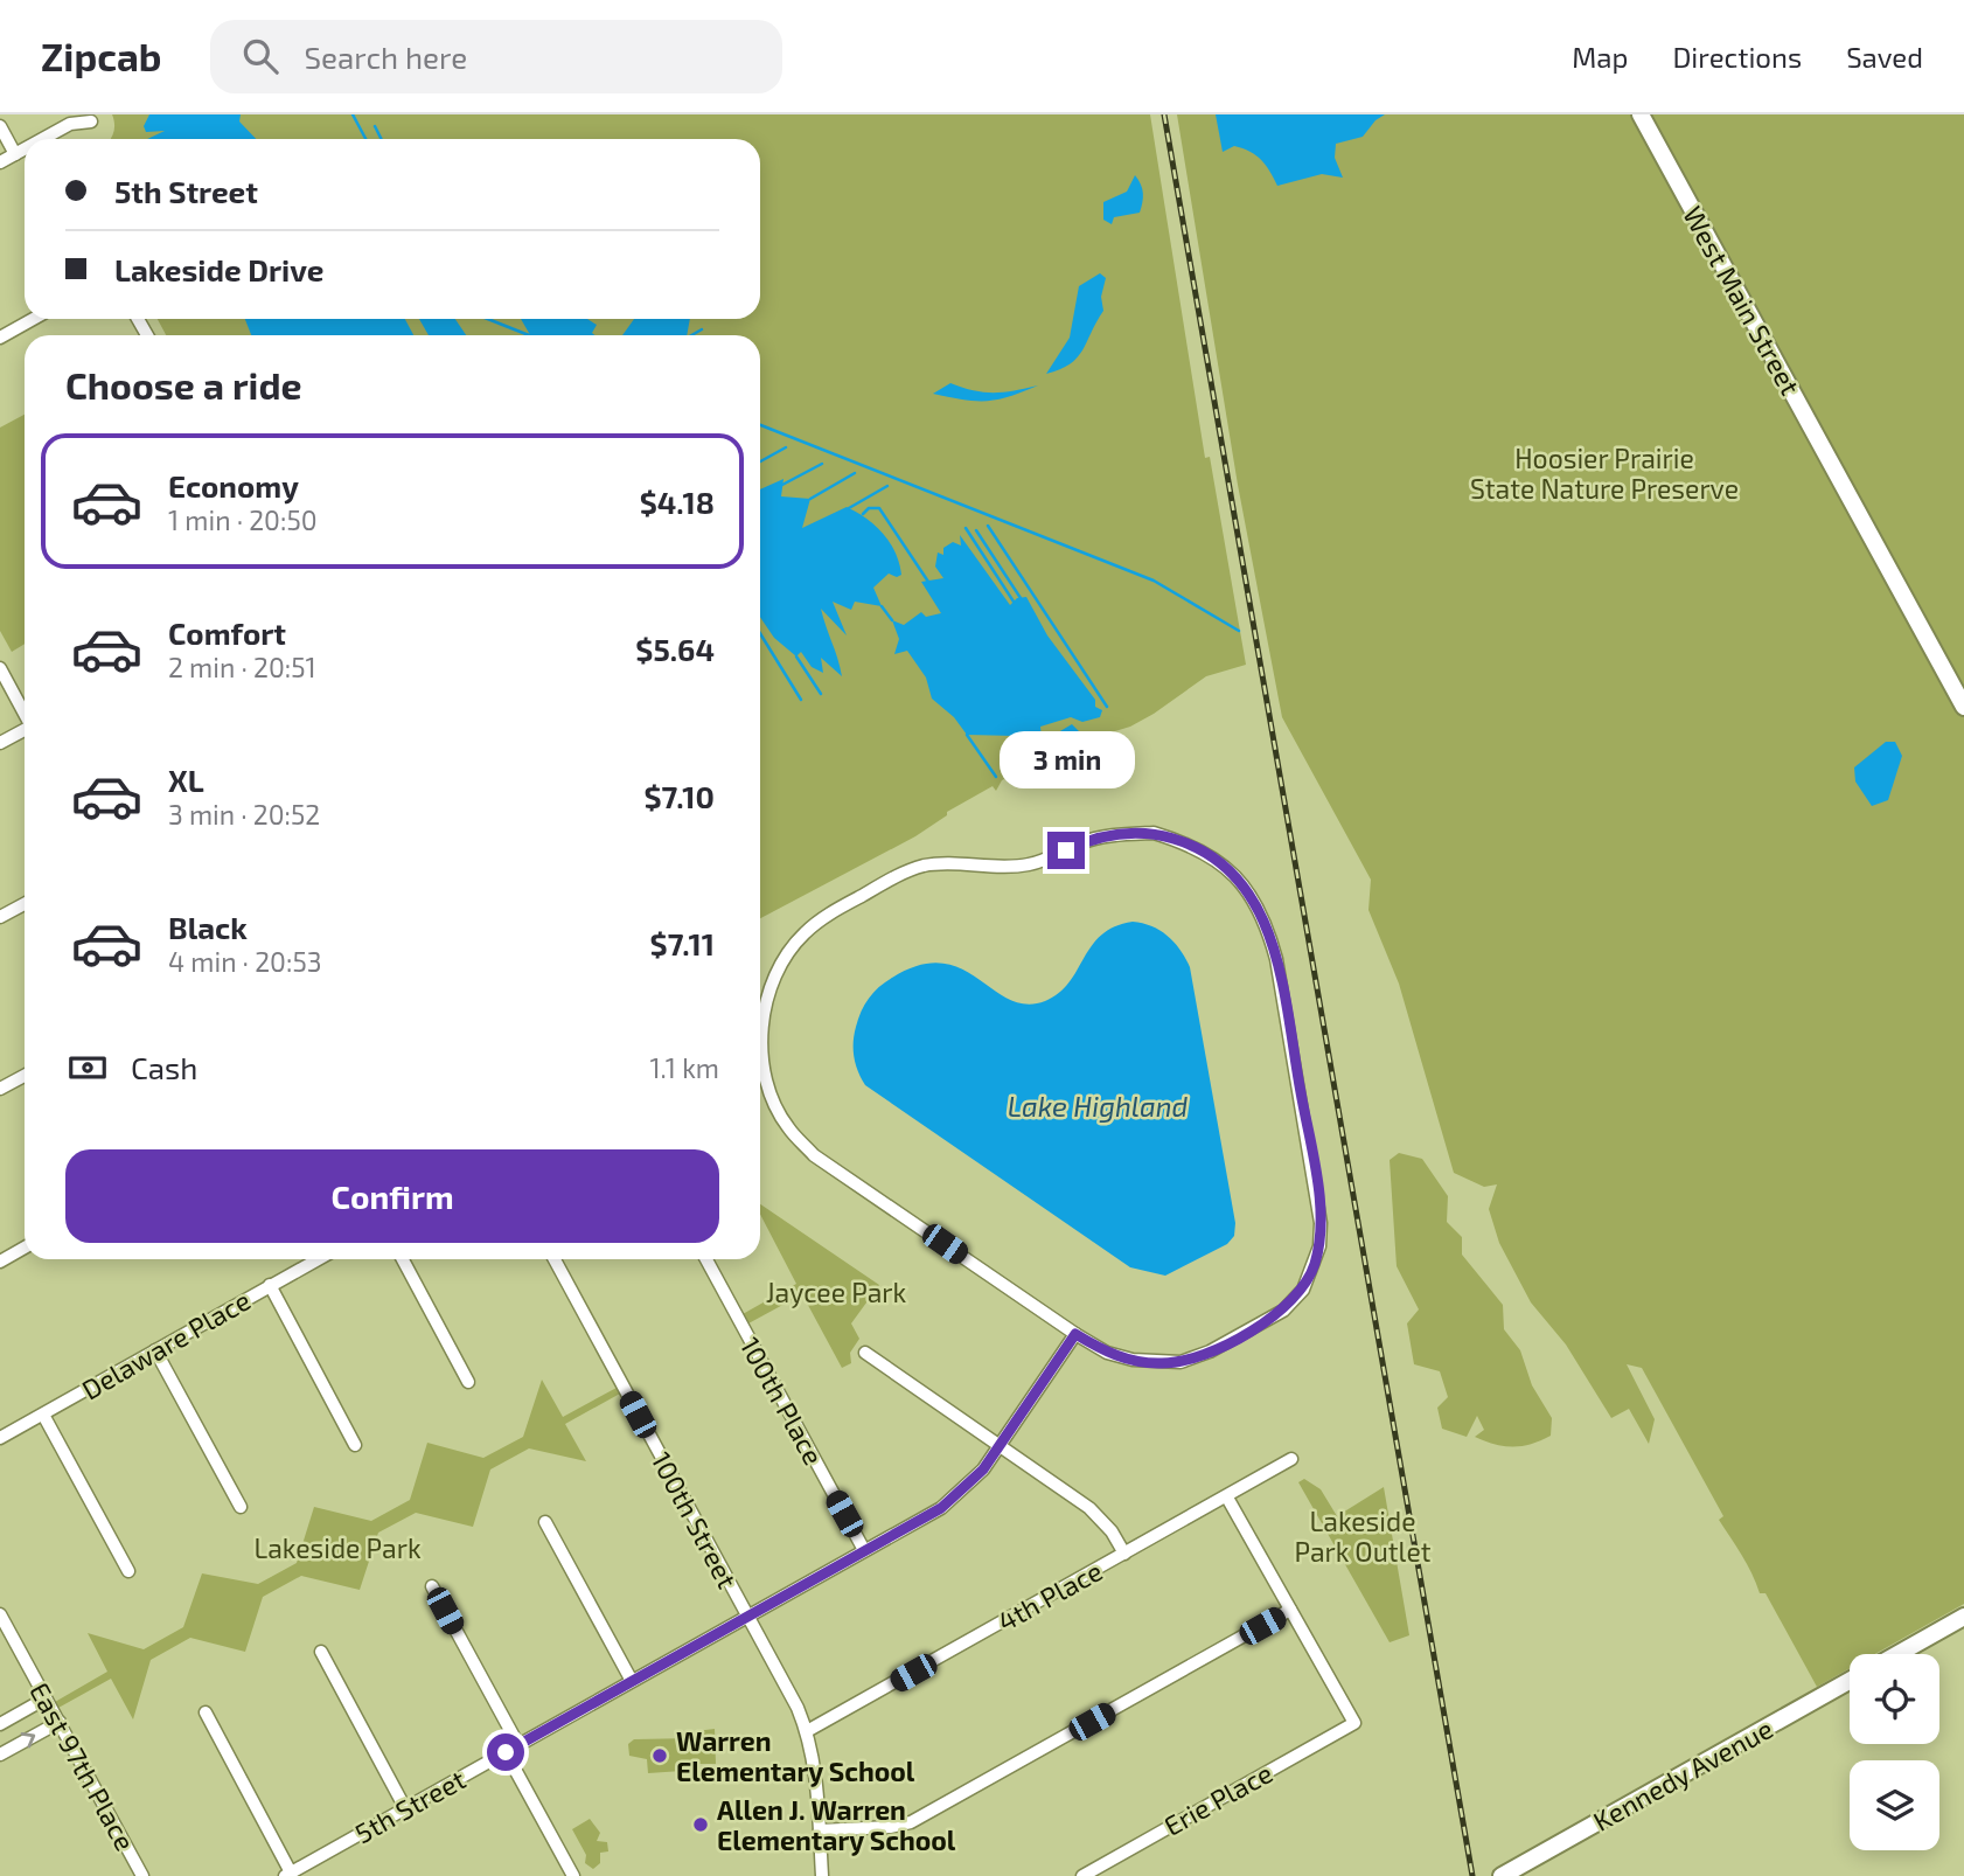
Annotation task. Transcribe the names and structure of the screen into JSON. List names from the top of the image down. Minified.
{"streets":{"street":["West Main Street","Delaware Place","100th Place","100th Street","4th Place","East 97th Place","Kennedy Avenue","Erie Place","5th Street"]},"crossings":[["100th Place","5th Street"],["100th Street","4th Place"],["100th Street","5th Street"]],"water":["Lake Highland"],"parks":["Hoosier Prairie State Nature Preserve","Jaycee Park","Lakeside Park Outlet","Lakeside Park"],"places":["Warren Elementary School","Allen J. Warren Elementary School"],"page":{"header":"Zipcab","search":"Search here","nav":["Map","Directions","Saved"],"banner":["5th Street","Lakeside Drive"],"heading":"Choose a ride","list":[{"name":"Economy","note":"1 min · 20:50","value":"$4.18"},{"name":"Comfort","note":"2 min · 20:51","value":"$5.64"},{"name":"XL","note":"3 min · 20:52","value":"$7.10"},{"name":"Black","note":"4 min · 20:53","value":"$7.11"}],"bubble":"3 min","pay":["Cash","1.1 km"],"buttons":"Confirm"}}
